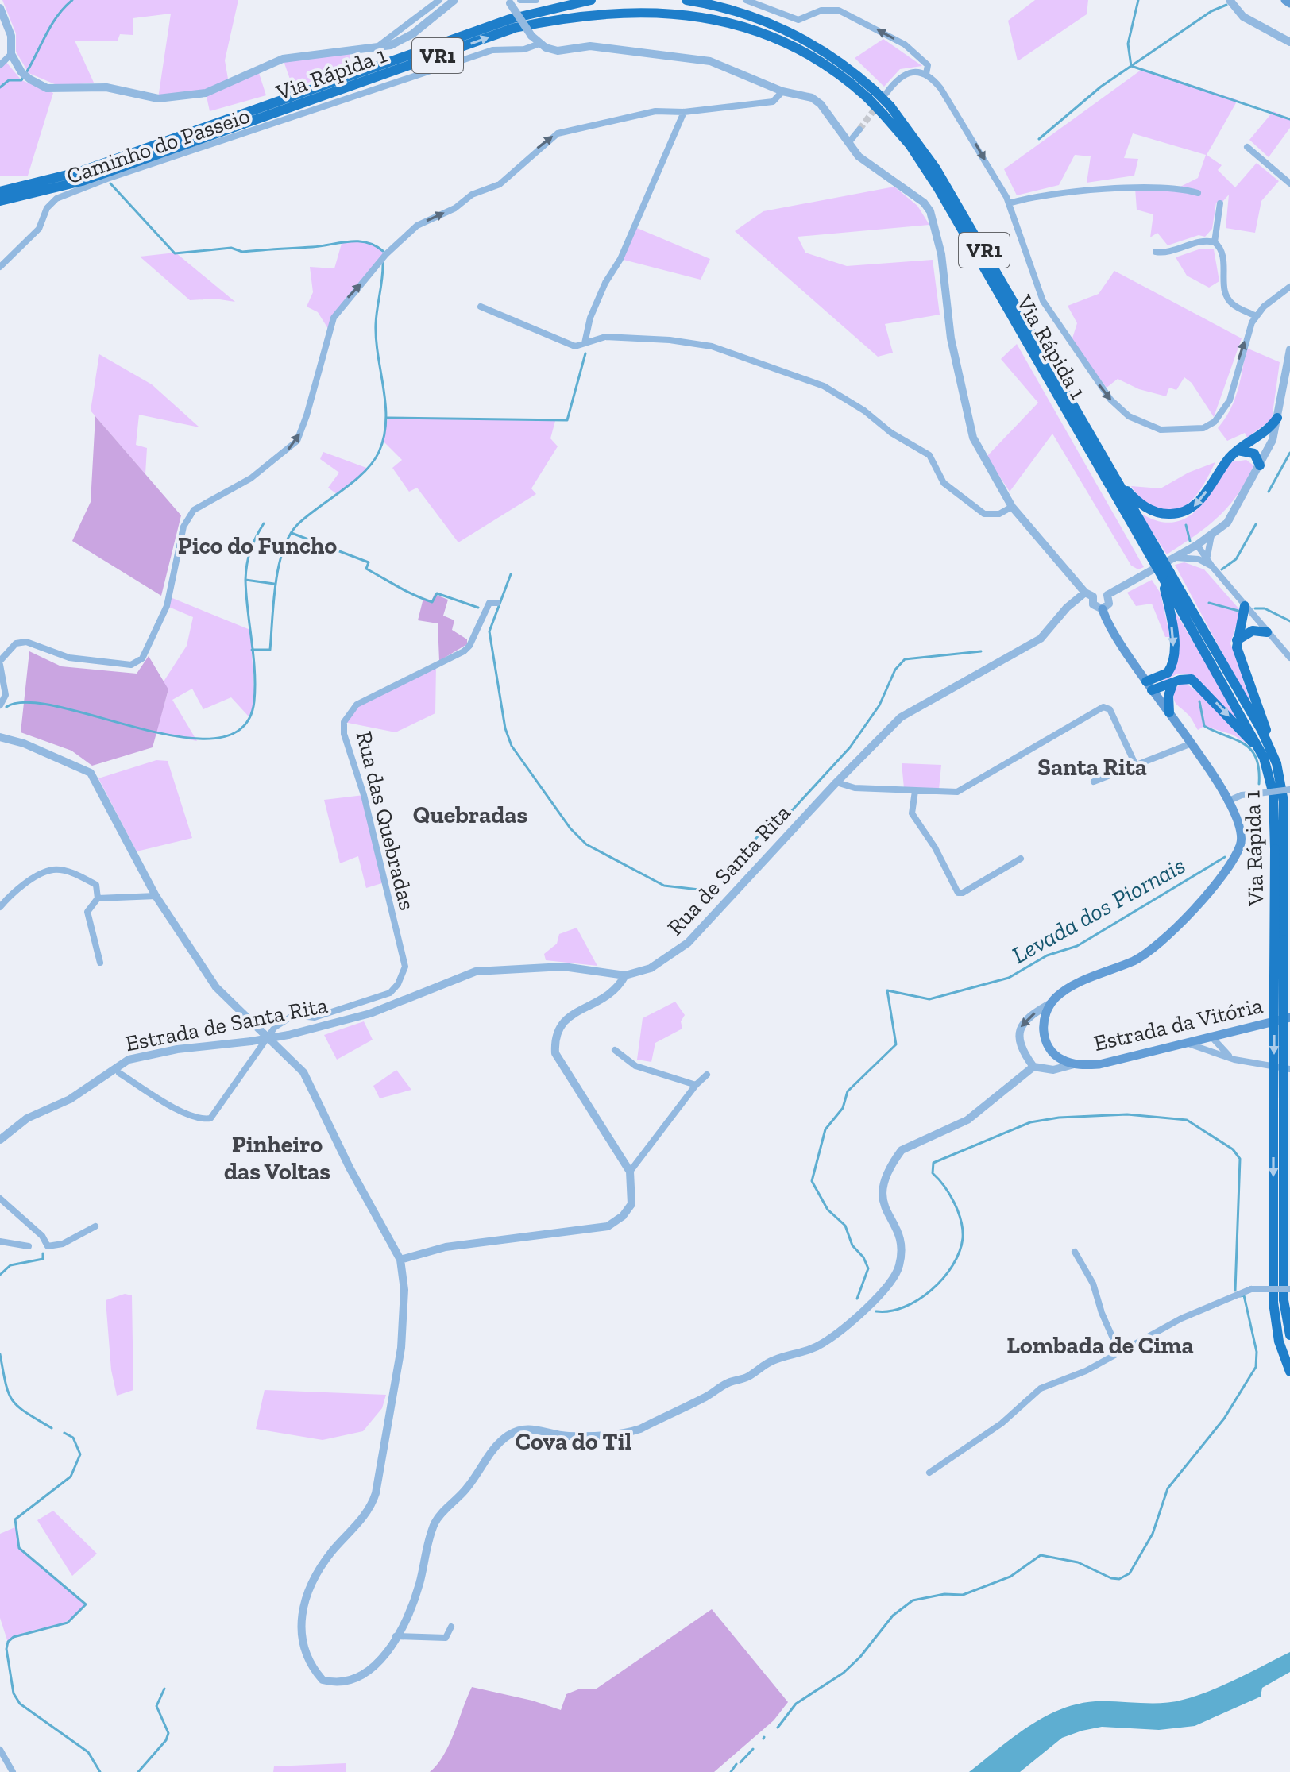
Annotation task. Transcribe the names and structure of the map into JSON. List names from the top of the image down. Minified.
{"streets":{"highway":["VR1","Via Rápida 1"],"main road":["Estrada da Vitória"],"street":["Caminho do Passeio","Rua das Quebradas","Rua de Santa Rita","Estrada de Santa Rita"]},"crossings":[["Rua de Santa Rita","Estrada de Santa Rita"]],"districts":["Pico do Funcho","Santa Rita","Quebradas","Pinheiro das Voltas","Lombada de Cima","Cova do Til"],"water":["Levada dos Piornais"]}
